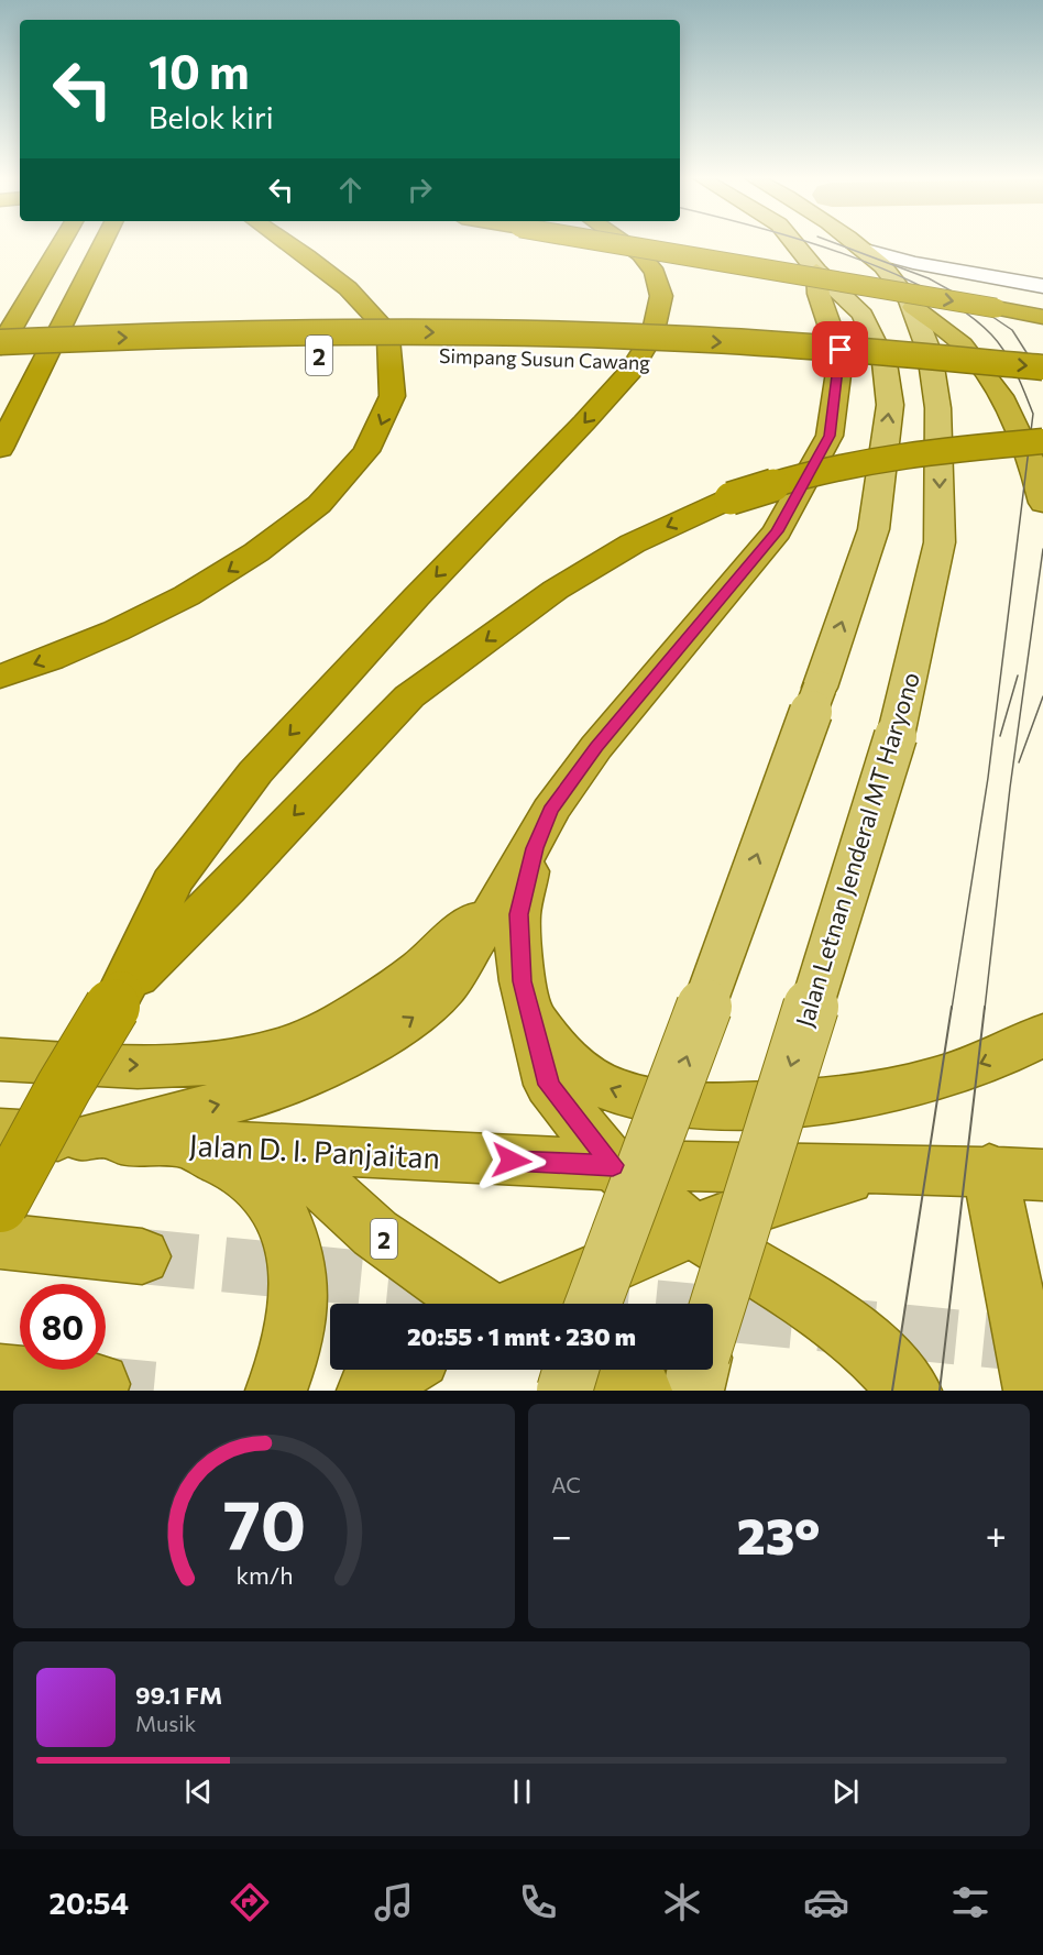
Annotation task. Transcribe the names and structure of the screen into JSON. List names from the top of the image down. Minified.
{"streets":{"highway":["2","Simpang Susun Cawang","Jalan D. I. Panjaitan"],"main road":["Jalan Letnan Jenderal MT Haryono"]},"crossings":[["2","Jalan D. I. Panjaitan"]],"page":{"turn":["10 m","Belok kiri"],"limit":"80","trip":"20:55 · 1 mnt · 230 m","tile":"AC","heat":["−","23°","+"],"song":["99.1 FM","Musik"],"tabs":"20:54","gauge":["70","km/h"]}}
